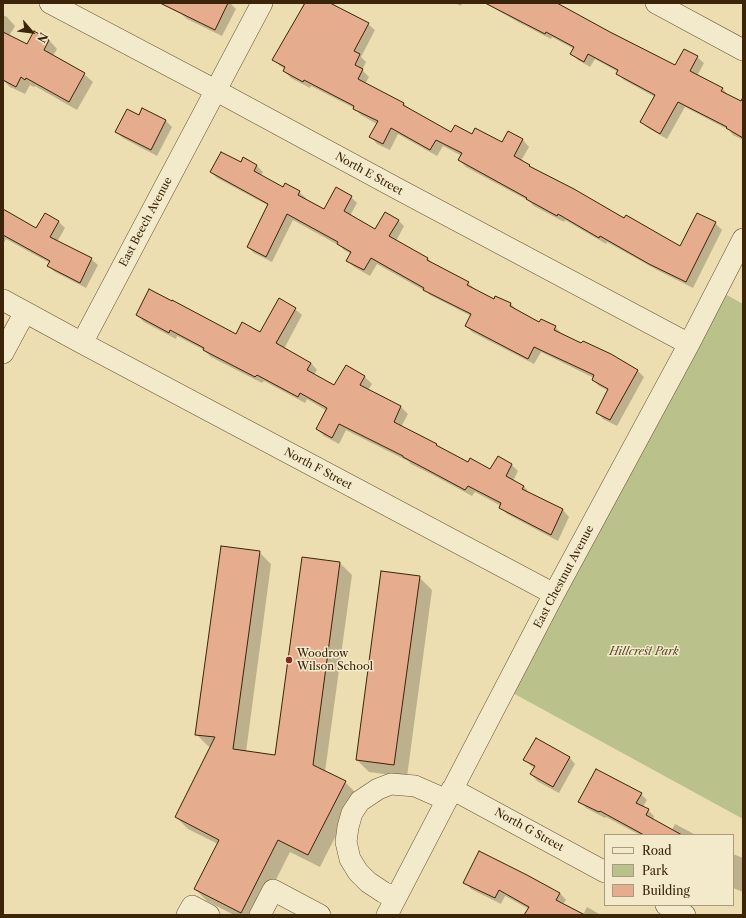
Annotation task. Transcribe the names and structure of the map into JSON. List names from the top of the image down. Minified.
{"streets":{"street":["North E Street","East Beech Avenue","North F Street","East Chestnut Avenue","North G Street"]},"crossings":[["North E Street","East Beech Avenue"],["North E Street","East Chestnut Avenue"],["East Beech Avenue","North F Street"],["North F Street","East Chestnut Avenue"],["East Chestnut Avenue","North G Street"]],"parks":["Hillcrest Park"],"places":["Woodrow Wilson School"],"legend":["Road","Park","Building"],"north":"bottom right"}
